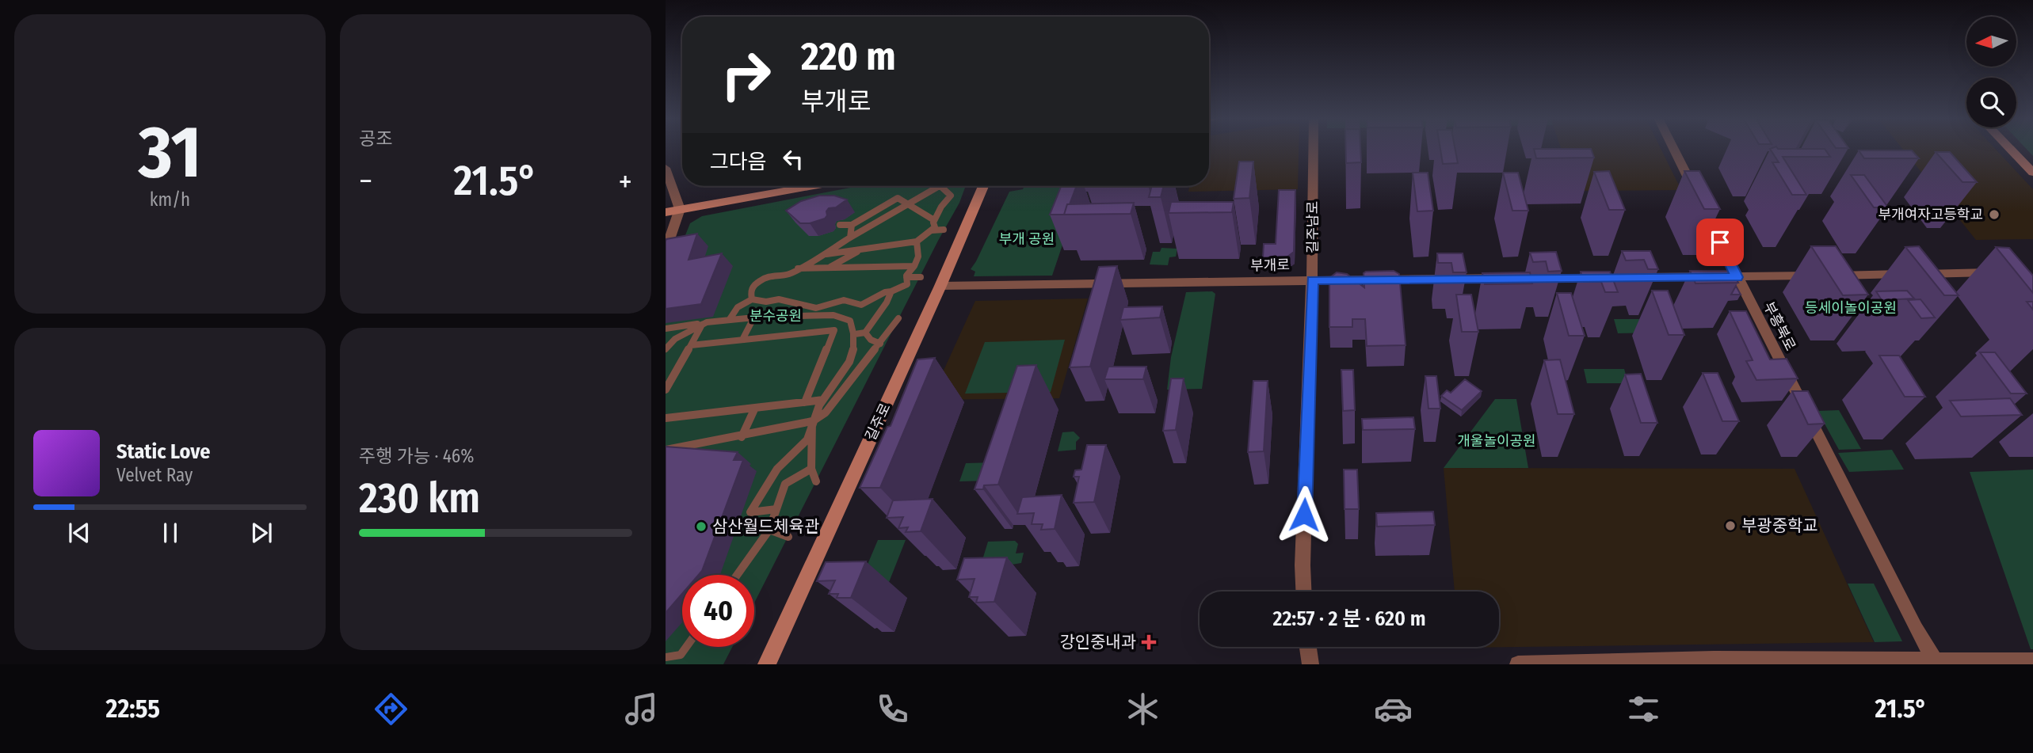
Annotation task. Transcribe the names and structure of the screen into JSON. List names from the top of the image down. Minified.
{"streets":{"main road":["길주로"],"street":["길주남로","부개로","부흥북로"]},"crossings":[["길주남로","부개로"],["부개로","길주로"]],"parks":["부개 공원","등세이놀이공원","분수공원","개울놀이공원"],"places":{"other":["부개여자고등학교","부광중학교","삼산월드체육관"],"health":["강인중내과"]},"north":"left","page":{"tile":[["31","km/h"],"공조",["주행 가능 · 46%","230 km"]],"turn":["220 m","부개로"],"then":"그다음","heat":["−","21.5°","+"],"song":["Static Love","Velvet Ray"],"limit":"40","trip":"22:57 · 2 분 · 620 m","tabs":["22:55","21.5°"]}}
